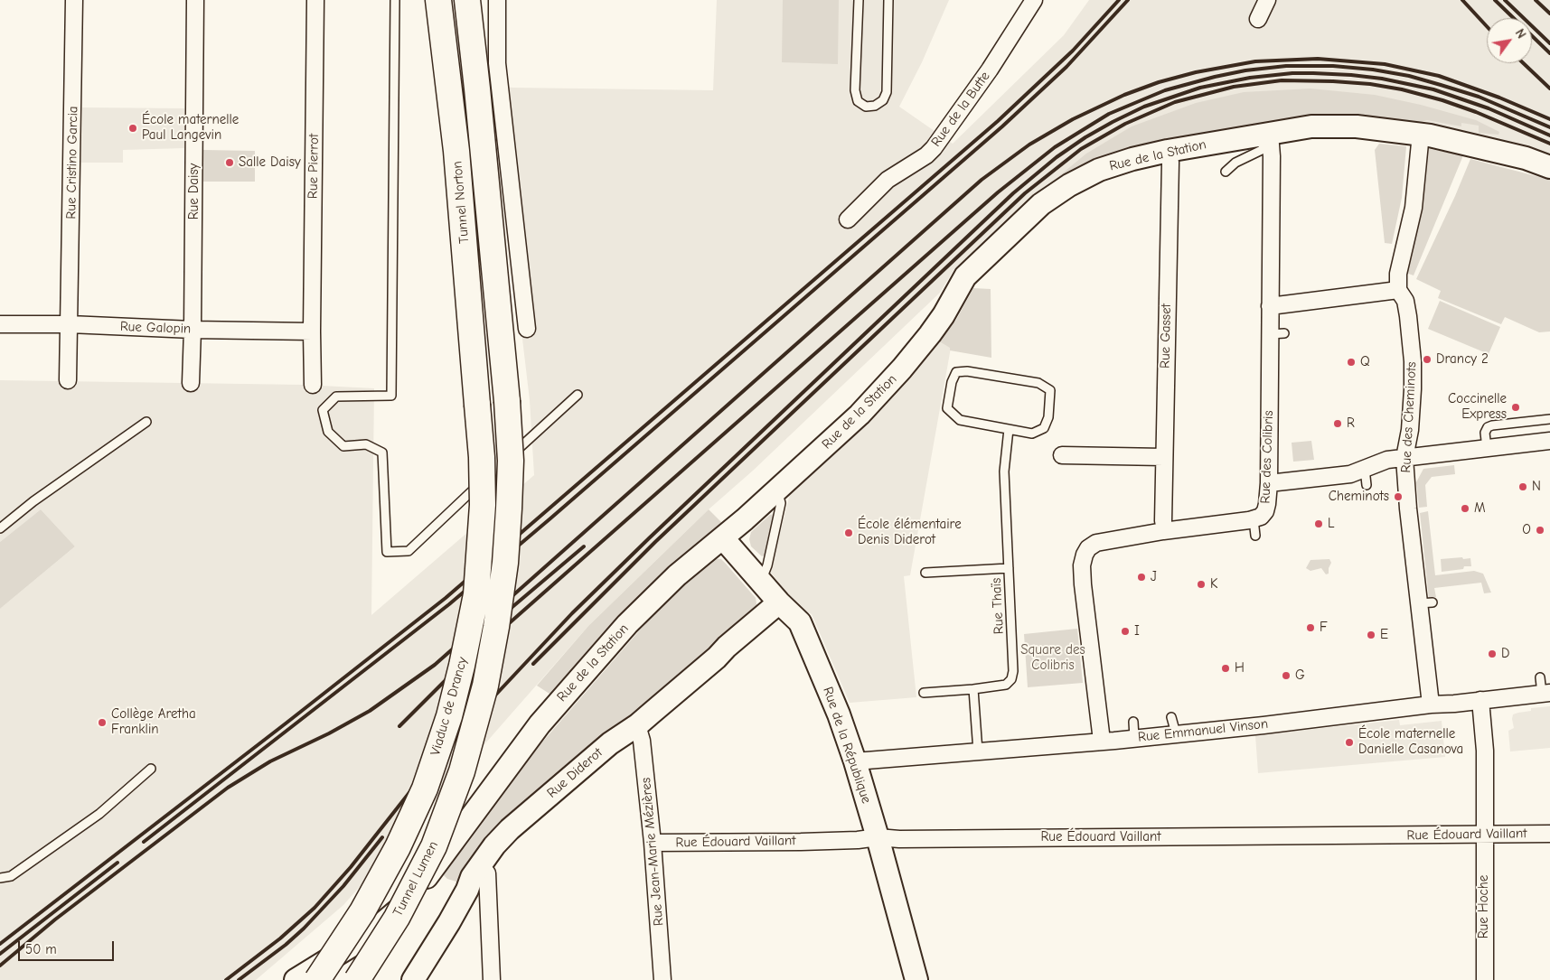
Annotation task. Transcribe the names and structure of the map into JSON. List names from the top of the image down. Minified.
{"streets":{"highway":["Tunnel Norton","Viaduc de Drancy","Tunnel Lumen"],"street":["Rue de la Butte","Rue de la Station","Rue Cristino Garcia","Rue Pierrot","Rue Daisy","Rue Galopin","Rue Gasset","Rue des Cheminots","Rue des Colibris","Rue Emmanuel Vinson","Rue de la République","Rue Diderot","Rue Édouard Vaillant","Rue Jean-Marie Mézières","Rue Hoche"],"lane":["Rue Thaïs"]},"crossings":[["Rue de la Station","Rue Gasset"],["Rue de la Station","Rue des Cheminots"],["Rue de la Station","Rue des Colibris"],["Rue de la Station","Rue de la République"],["Rue Cristino Garcia","Rue Galopin"],["Rue Pierrot","Rue Galopin"],["Rue Daisy","Rue Galopin"],["Tunnel Norton","Viaduc de Drancy"],["Rue des Cheminots","Rue Emmanuel Vinson"],["Rue des Colibris","Rue Emmanuel Vinson"],["Viaduc de Drancy","Tunnel Lumen"],["Rue Emmanuel Vinson","Rue de la République"],["Rue Emmanuel Vinson","Rue Hoche"],["Rue de la République","Rue Diderot"],["Rue de la République","Rue Édouard Vaillant"],["Rue Diderot","Rue Jean-Marie Mézières"],["Rue Édouard Vaillant","Rue Jean-Marie Mézières"],["Rue Édouard Vaillant","Rue Hoche"]],"parks":["Square des Colibris"],"places":["École maternelle Paul Langevin","Salle Daisy","Drancy 2","Q","Coccinelle Express","R","N","Cheminots","M","L","O","École élémentaire Denis Diderot","J","K","F","I","E","D","H","G","Collège Aretha Franklin","École maternelle Danielle Casanova"],"scale_bar":"50 m","north":"top right"}
